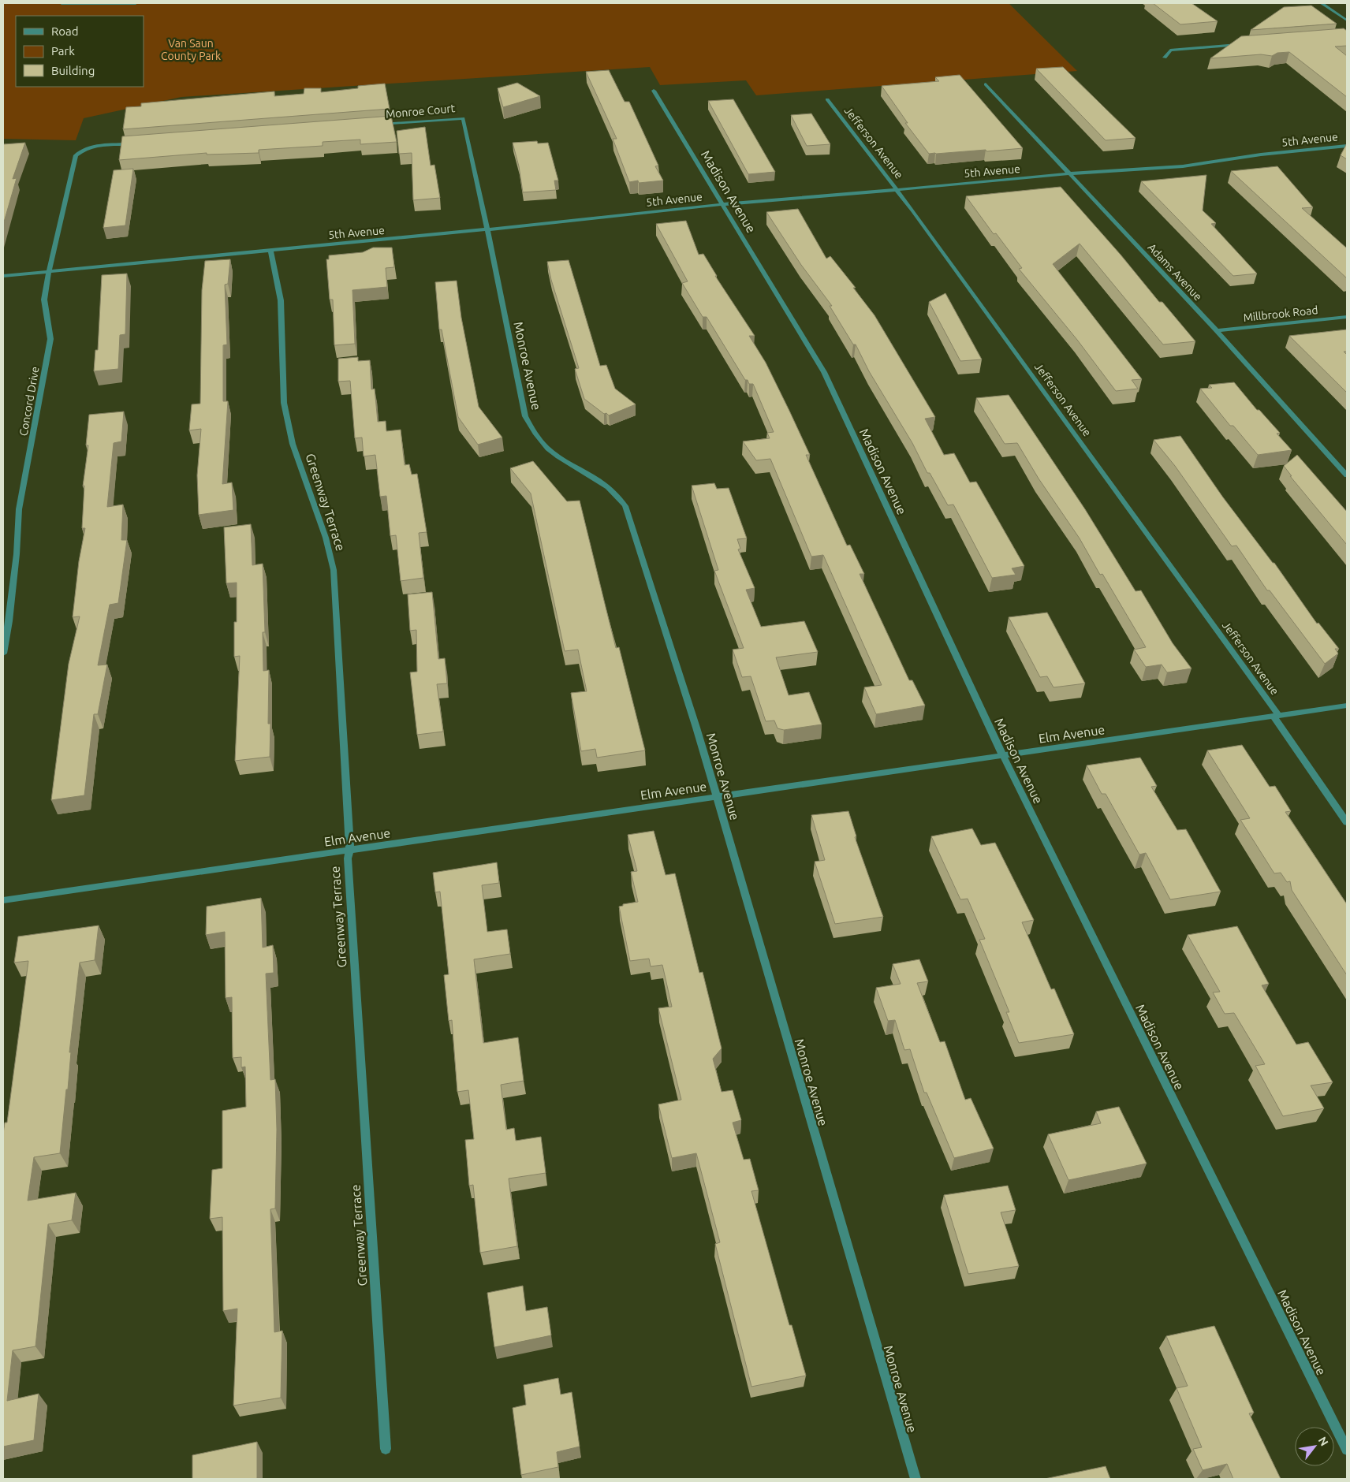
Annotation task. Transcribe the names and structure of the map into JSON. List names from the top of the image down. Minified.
{"streets":{"street":["Monroe Court","5th Avenue","Jefferson Avenue","Madison Avenue","Adams Avenue","Millbrook Road","Monroe Avenue","Concord Drive","Greenway Terrace","Elm Avenue"]},"crossings":[["Monroe Court","Monroe Avenue"],["5th Avenue","Jefferson Avenue"],["5th Avenue","Madison Avenue"],["5th Avenue","Adams Avenue"],["5th Avenue","Monroe Avenue"],["5th Avenue","Concord Drive"],["5th Avenue","Greenway Terrace"],["Jefferson Avenue","Elm Avenue"],["Madison Avenue","Elm Avenue"],["Adams Avenue","Millbrook Road"],["Monroe Avenue","Elm Avenue"],["Greenway Terrace","Elm Avenue"]],"parks":["Van Saun County Park"],"legend":["Road","Park","Building"],"north":"top right"}
